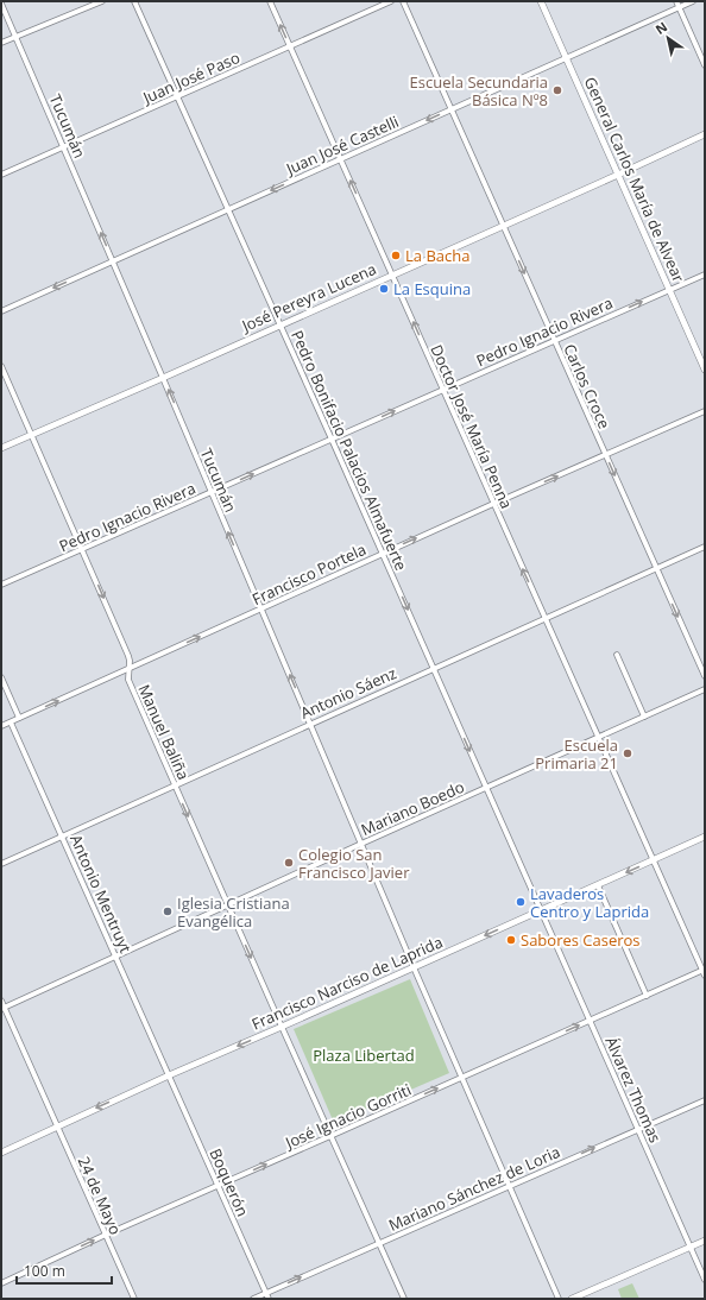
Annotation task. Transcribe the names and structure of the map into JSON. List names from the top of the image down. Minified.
{"streets":{"street":["Juan José Paso","Tucumán","Juan José Castelli","General Carlos María de Alvear","José Pereyra Lucena","Pedro Ignacio Rivera","Carlos Croce","Doctor José María Penna","Pedro Bonifacio Palacios Almafuerte","Francisco Portela","Antonio Sáenz","Manuel Baliña","Mariano Boedo","Antonio Mentruyt","Francisco Narciso de Laprida","Álvarez Thomas","José Ignacio Gorriti","Boquerón","Mariano Sánchez de Loria","24 de Mayo"]},"crossings":[["Juan José Paso","Tucumán"],["Juan José Paso","Doctor José María Penna"],["Juan José Paso","Pedro Bonifacio Palacios Almafuerte"],["Tucumán","Juan José Castelli"],["Tucumán","José Pereyra Lucena"],["Tucumán","Pedro Ignacio Rivera"],["Tucumán","Francisco Portela"],["Tucumán","Antonio Sáenz"],["Tucumán","Mariano Boedo"],["Tucumán","Francisco Narciso de Laprida"],["Tucumán","José Ignacio Gorriti"],["Tucumán","Mariano Sánchez de Loria"],["Juan José Castelli","General Carlos María de Alvear"],["Juan José Castelli","Carlos Croce"],["Juan José Castelli","Doctor José María Penna"],["Juan José Castelli","Pedro Bonifacio Palacios Almafuerte"],["General Carlos María de Alvear","José Pereyra Lucena"],["General Carlos María de Alvear","Pedro Ignacio Rivera"],["José Pereyra Lucena","Carlos Croce"],["José Pereyra Lucena","Doctor José María Penna"],["José Pereyra Lucena","Pedro Bonifacio Palacios Almafuerte"],["José Pereyra Lucena","Manuel Baliña"],["Pedro Ignacio Rivera","Carlos Croce"],["Pedro Ignacio Rivera","Doctor José María Penna"],["Pedro Ignacio Rivera","Pedro Bonifacio Palacios Almafuerte"],["Pedro Ignacio Rivera","Manuel Baliña"],["Carlos Croce","Francisco Portela"],["Carlos Croce","Antonio Sáenz"],["Doctor José María Penna","Francisco Portela"],["Doctor José María Penna","Antonio Sáenz"],["Doctor José María Penna","Mariano Boedo"],["Doctor José María Penna","Francisco Narciso de Laprida"],["Doctor José María Penna","José Ignacio Gorriti"],["Pedro Bonifacio Palacios Almafuerte","Francisco Portela"],["Pedro Bonifacio Palacios Almafuerte","Antonio Sáenz"],["Pedro Bonifacio Palacios Almafuerte","Mariano Boedo"],["Pedro Bonifacio Palacios Almafuerte","Francisco Narciso de Laprida"],["Pedro Bonifacio Palacios Almafuerte","Álvarez Thomas"],["Francisco Portela","Manuel Baliña"],["Francisco Portela","Antonio Mentruyt"],["Antonio Sáenz","Manuel Baliña"],["Antonio Sáenz","Antonio Mentruyt"],["Manuel Baliña","Mariano Boedo"],["Manuel Baliña","Francisco Narciso de Laprida"],["Manuel Baliña","José Ignacio Gorriti"],["Manuel Baliña","Mariano Sánchez de Loria"],["Mariano Boedo","Antonio Mentruyt"],["Mariano Boedo","24 de Mayo"],["Antonio Mentruyt","Francisco Narciso de Laprida"],["Antonio Mentruyt","Boquerón"],["Francisco Narciso de Laprida","Álvarez Thomas"],["Francisco Narciso de Laprida","Boquerón"],["Francisco Narciso de Laprida","24 de Mayo"],["Álvarez Thomas","José Ignacio Gorriti"],["Álvarez Thomas","Mariano Sánchez de Loria"],["José Ignacio Gorriti","Boquerón"],["José Ignacio Gorriti","24 de Mayo"],["Boquerón","Mariano Sánchez de Loria"]],"one_way":["Tucumán","Juan José Castelli","Pedro Ignacio Rivera","Carlos Croce","Doctor José María Penna","Francisco Portela","Manuel Baliña","Francisco Narciso de Laprida","José Ignacio Gorriti","Mariano Sánchez de Loria"],"parks":["Plaza Libertad"],"places":["Escuela Secundaria Básica Nº8","La Bacha","La Esquina","Escuela Primaria 21","Colegio San Francisco Javier","Lavaderos Centro y Laprida","Iglesia Cristiana Evangélica","Sabores Caseros"],"scale_bar":"100 m","north":"top left"}
